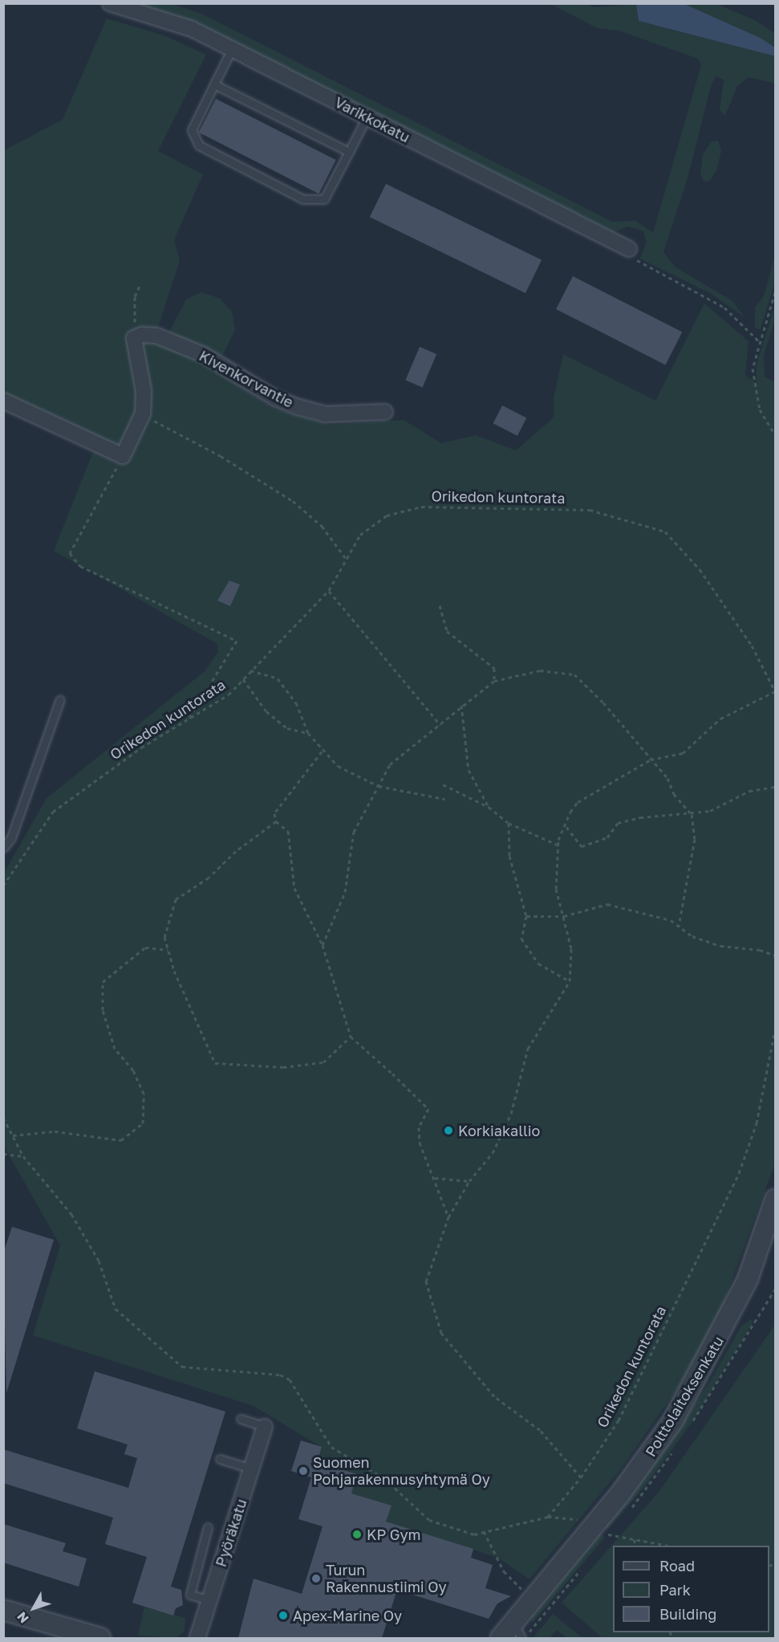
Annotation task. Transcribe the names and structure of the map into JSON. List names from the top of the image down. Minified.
{"streets":{"street":["Varikkokatu","Kivenkorvantie","Polttolaitoksenkatu","Pyöräkatu"],"path":["Orikedon kuntorata"]},"places":["Korkiakallio","Suomen Pohjarakennusyhtymä Oy","KP Gym","Turun Rakennustiimi Oy","Apex-Marine Oy"],"legend":["Road","Park","Building"],"north":"bottom left"}
